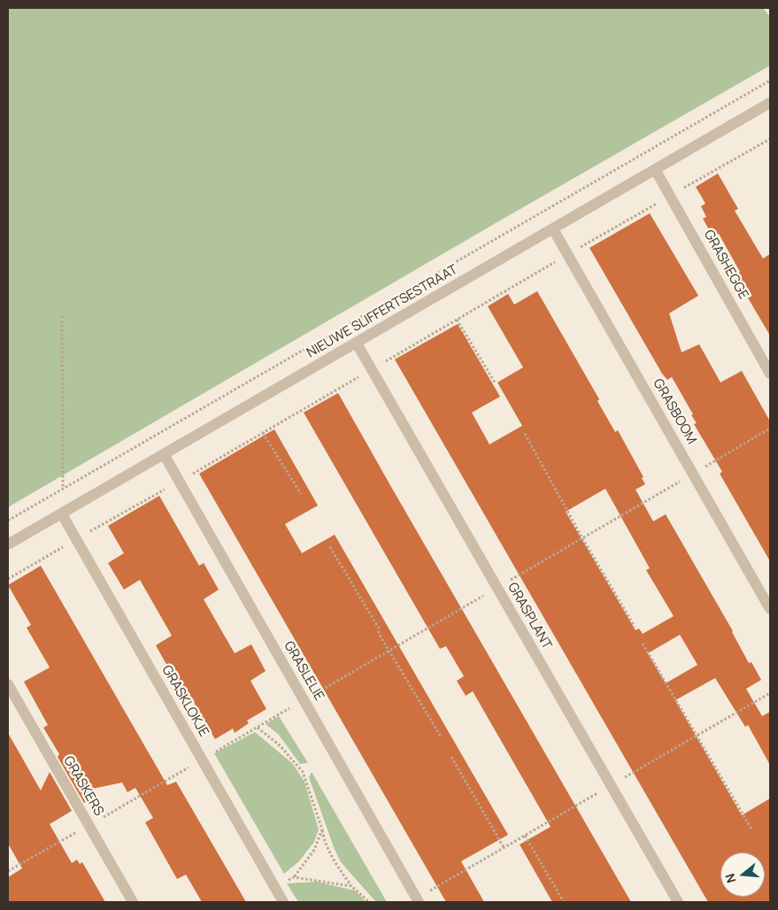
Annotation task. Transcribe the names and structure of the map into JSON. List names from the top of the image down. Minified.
{"streets":{"street":["GRASHEGGE","NIEUWE SLIFFERTSESTRAAT","GRASBOOM","GRASPLANT","GRASLELIE","GRASKLOKJE","GRASKERS"]},"crossings":[["GRASHEGGE","NIEUWE SLIFFERTSESTRAAT"],["NIEUWE SLIFFERTSESTRAAT","GRASBOOM"],["NIEUWE SLIFFERTSESTRAAT","GRASPLANT"],["NIEUWE SLIFFERTSESTRAAT","GRASLELIE"],["NIEUWE SLIFFERTSESTRAAT","GRASKLOKJE"]],"north":"left"}
